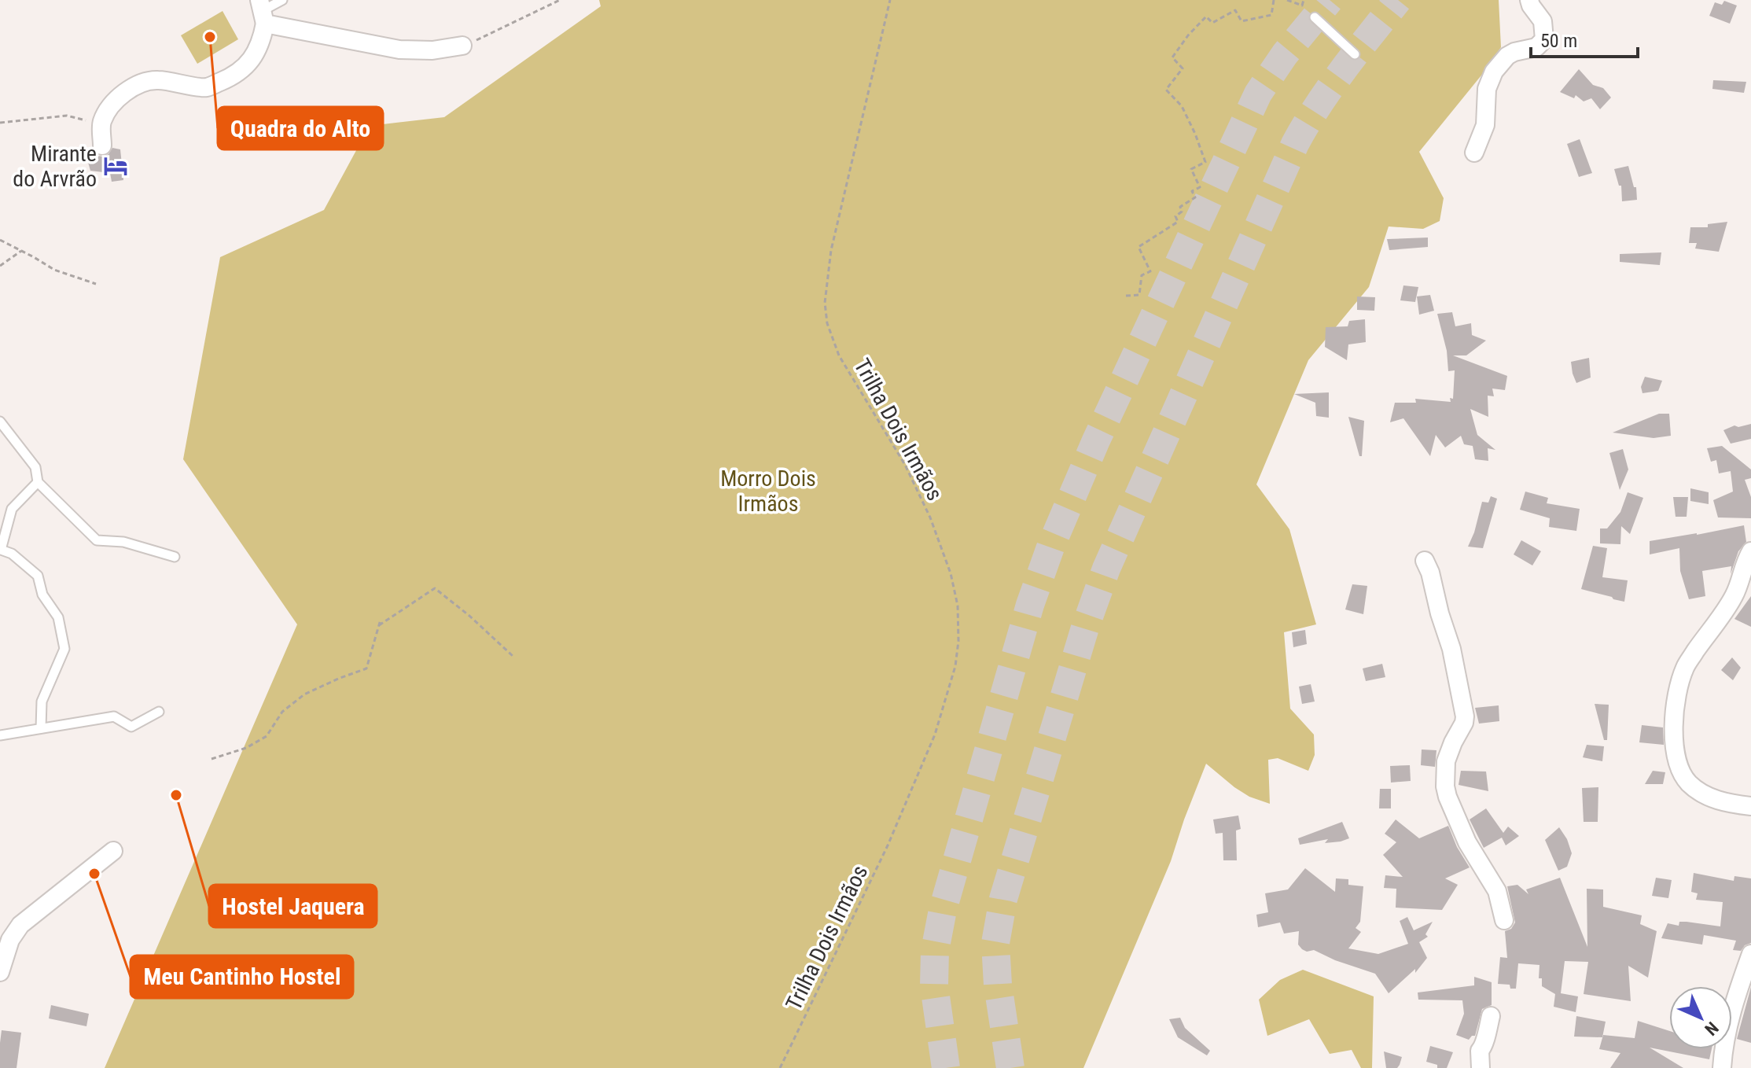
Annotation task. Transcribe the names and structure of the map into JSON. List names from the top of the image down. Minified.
{"streets":{"path":["Trilha Dois Irmãos"]},"parks":["Morro Dois Irmãos"],"places":{"other":["Quadra do Alto","Hostel Jaquera","Meu Cantinho Hostel"],"hotel":["Mirante do Arvrão"]},"scale_bar":"50 m","north":"bottom right"}
